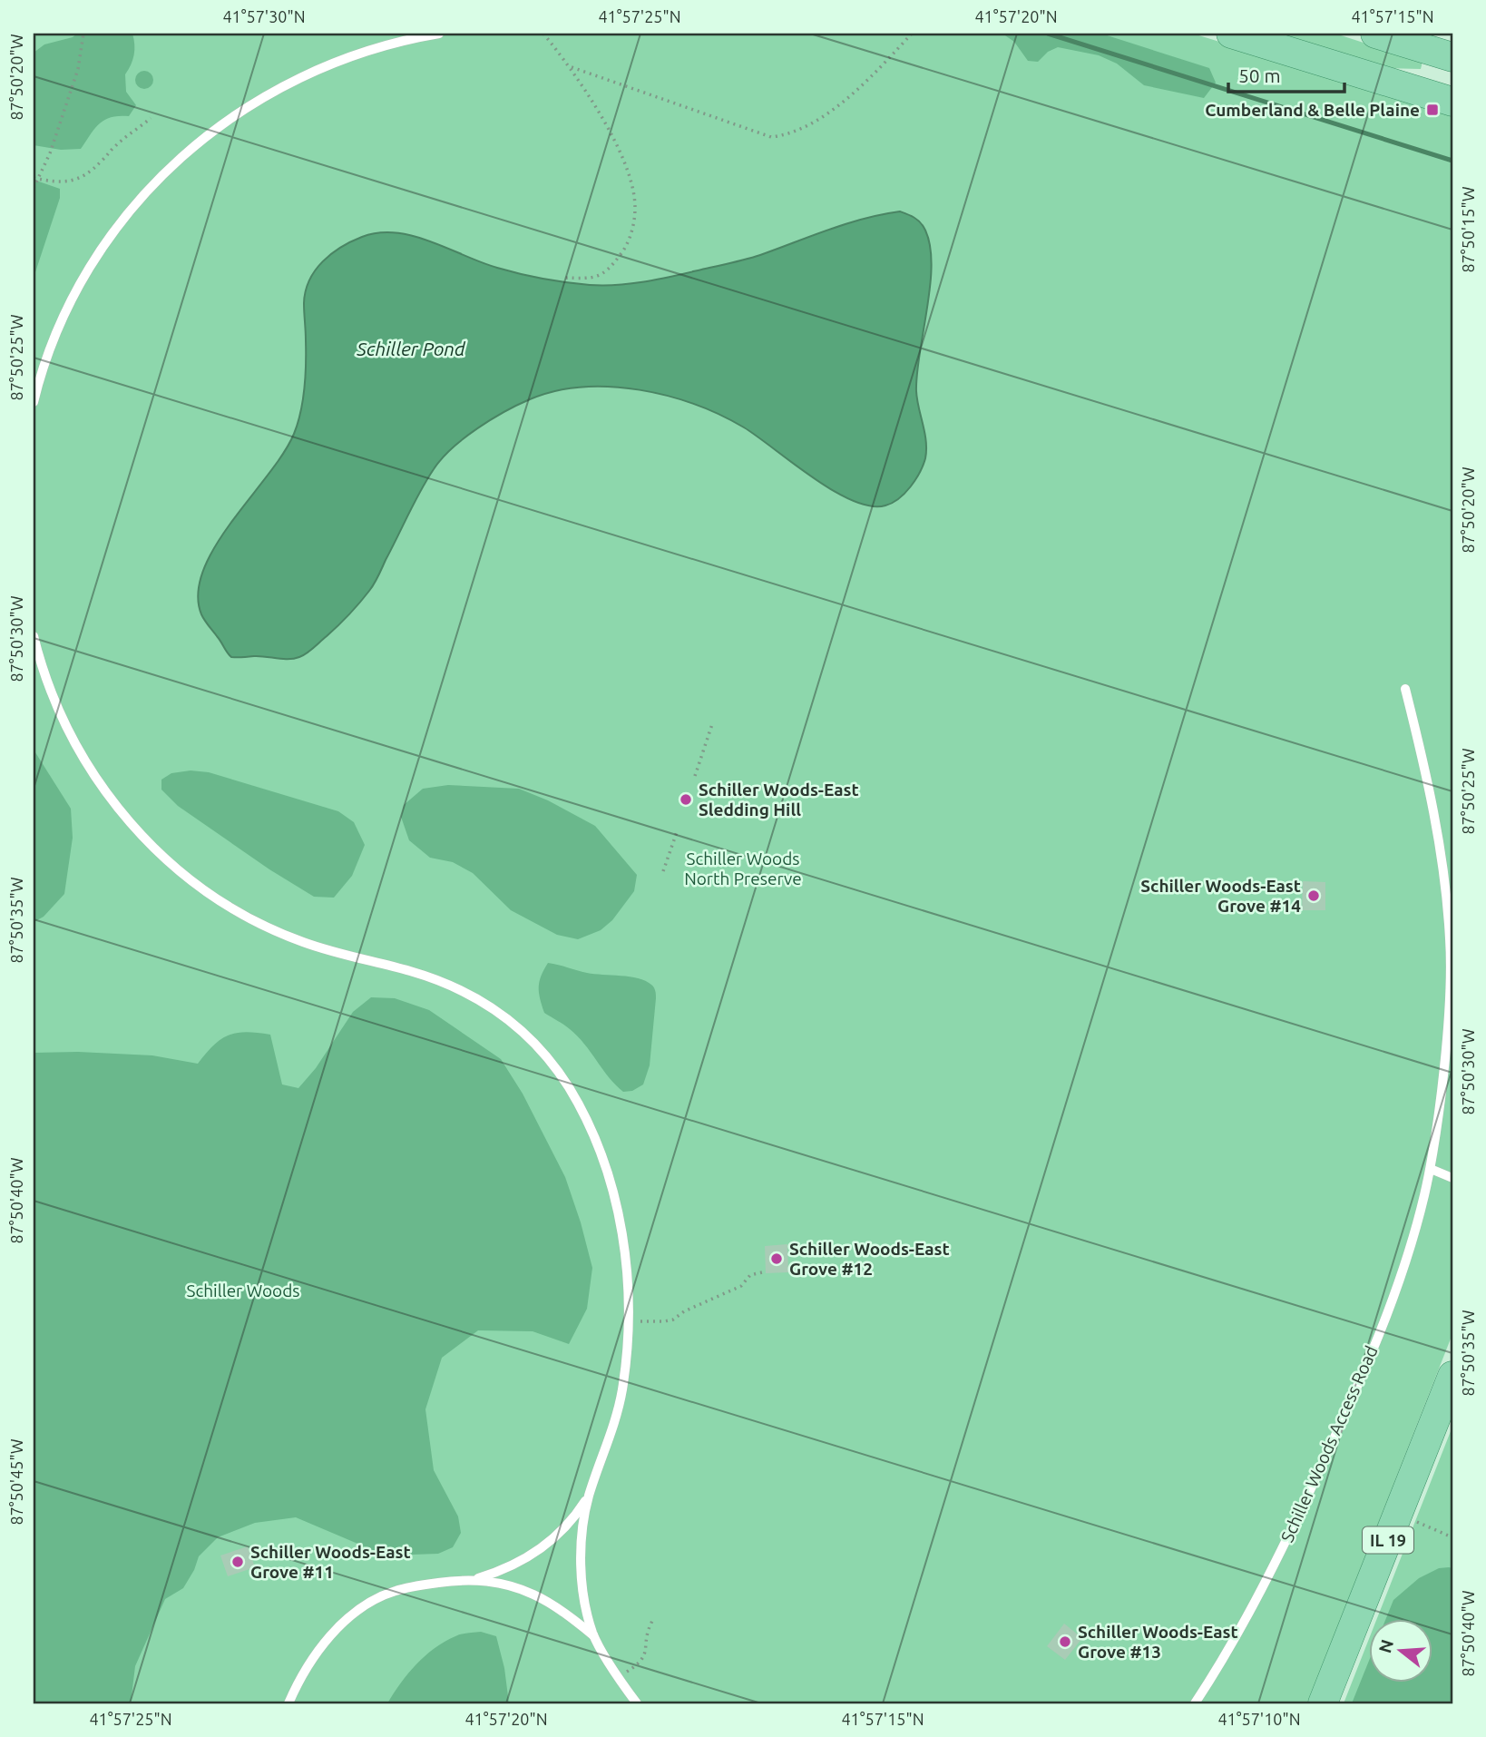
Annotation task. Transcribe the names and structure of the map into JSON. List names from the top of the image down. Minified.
{"streets":{"main road":["IL 19"],"lane":["Schiller Woods Access Road"]},"water":["Schiller Pond"],"parks":["Schiller Woods North Preserve","Schiller Woods"],"places":{"transit":["Cumberland & Belle Plaine"],"other":["Schiller Woods-East Sledding Hill","Schiller Woods-East Grove #14","Schiller Woods-East Grove #12","Schiller Woods-East Grove #11","Schiller Woods-East Grove #13"]},"scale_bar":"50 m","north":"left","coordinates":["41°57'30\"N","41°57'25\"N","41°57'20\"N","41°57'15\"N","87°50'20\"W","87°50'15\"W","87°50'25\"W","87°50'30\"W","87°50'35\"W","87°50'40\"W","87°50'45\"W","41°57'10\"N"]}
